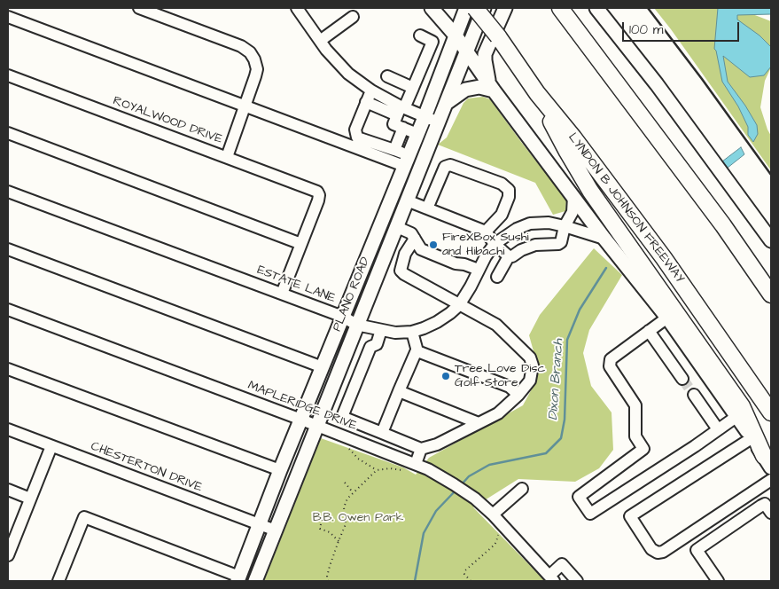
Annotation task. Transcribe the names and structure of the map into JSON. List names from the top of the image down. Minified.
{"streets":{"highway":["LYNDON B JOHNSON FREEWAY"],"main road":["PLANO ROAD"],"street":["ROYALWOOD DRIVE","ESTATE LANE","MAPLERIDGE DRIVE","CHESTERTON DRIVE"]},"crossings":[["ESTATE LANE","PLANO ROAD"],["PLANO ROAD","MAPLERIDGE DRIVE"],["PLANO ROAD","CHESTERTON DRIVE"]],"water":["Dixon Branch"],"parks":["B.B. Owen Park"],"places":["FireXBox Sushi and Hibachi","Tree Love Disc Golf Store"],"scale_bar":"100 m"}
